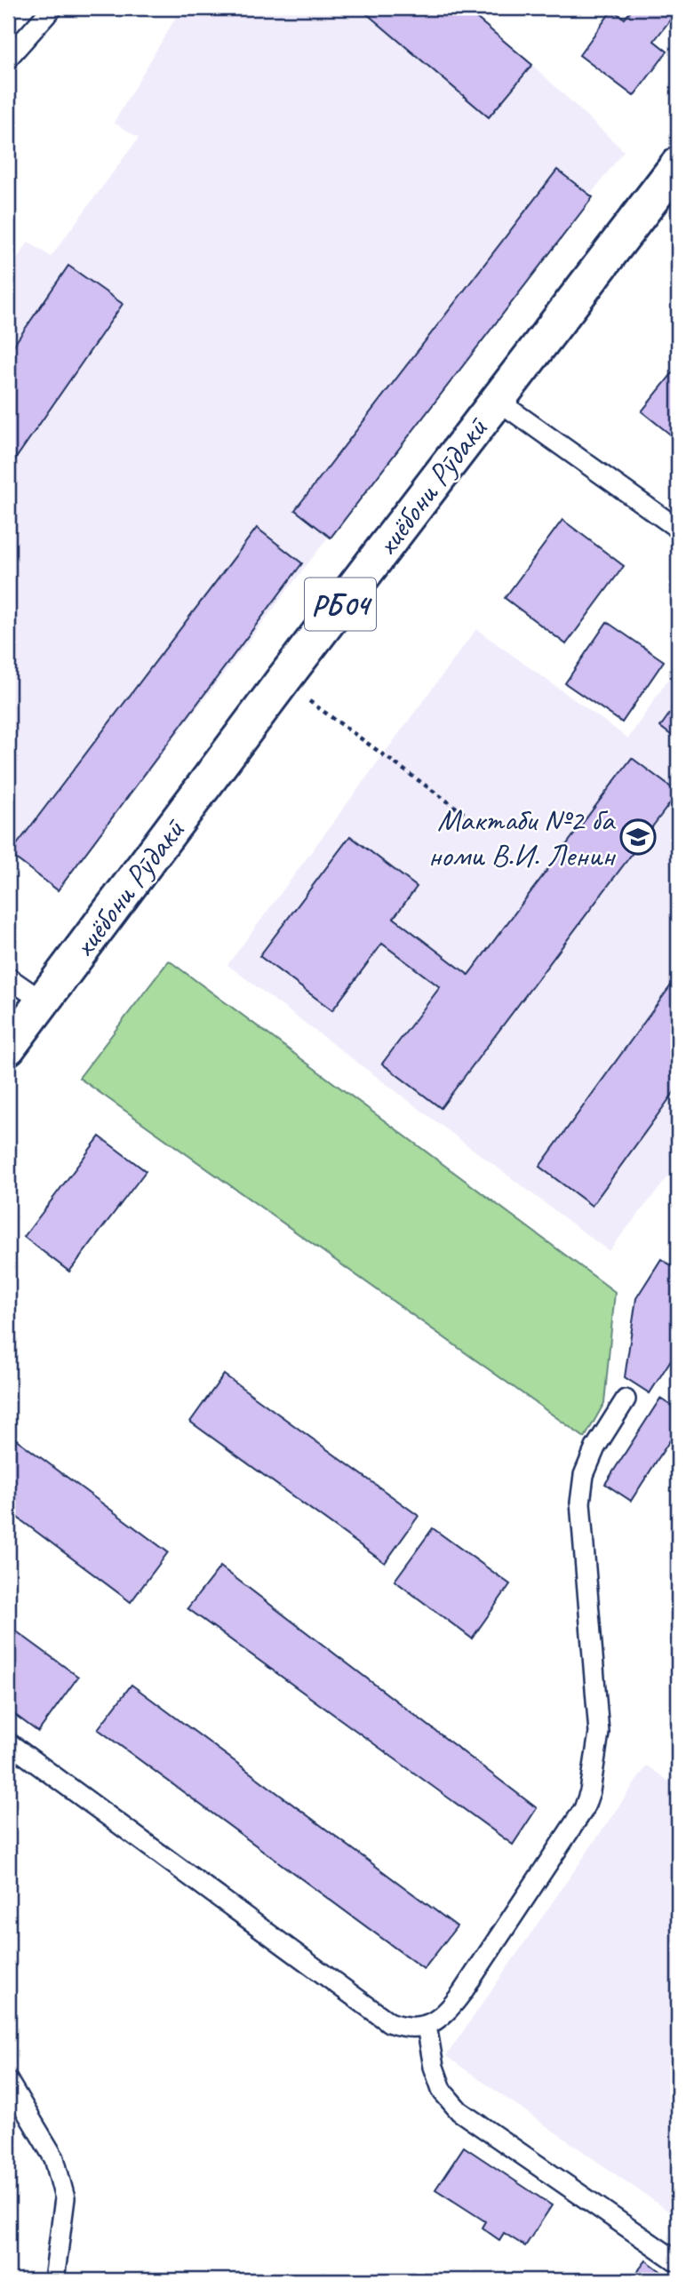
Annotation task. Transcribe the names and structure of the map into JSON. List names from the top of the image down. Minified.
{"streets":{"main road":["хиёбони Рӯдакӣ","РБ04"]},"places":{"school or university":["Мактаби №2 ба номи В.И. Ленин"]}}
